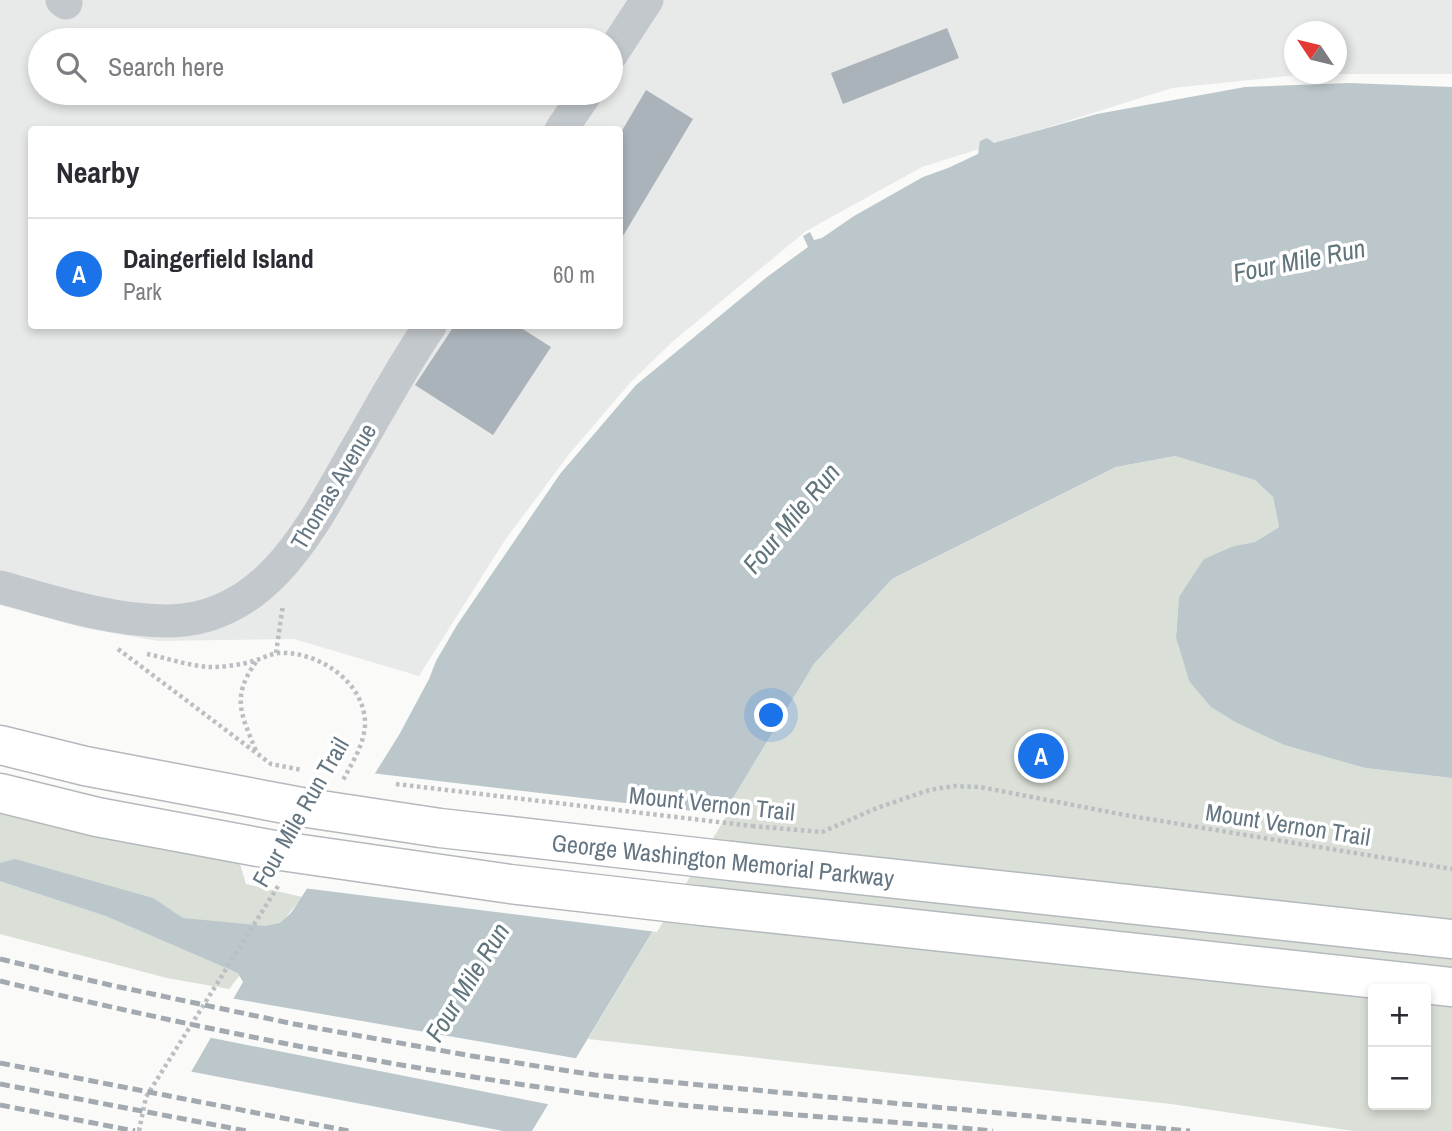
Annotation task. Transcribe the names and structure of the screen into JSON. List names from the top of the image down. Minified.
{"streets":{"highway":["George Washington Memorial Parkway"],"street":["Thomas Avenue"],"path":["Mount Vernon Trail","Four Mile Run Trail"]},"crossings":[["Four Mile Run Trail","George Washington Memorial Parkway"]],"water":["Four Mile Run"],"north":"top left","page":{"search":"Search here","heading":"Nearby","list":[{"mark":"A","name":"Daingerfield Island","note":"Park","value":"60 m"}],"pins":"A","map_buttons":["+","−"]}}
